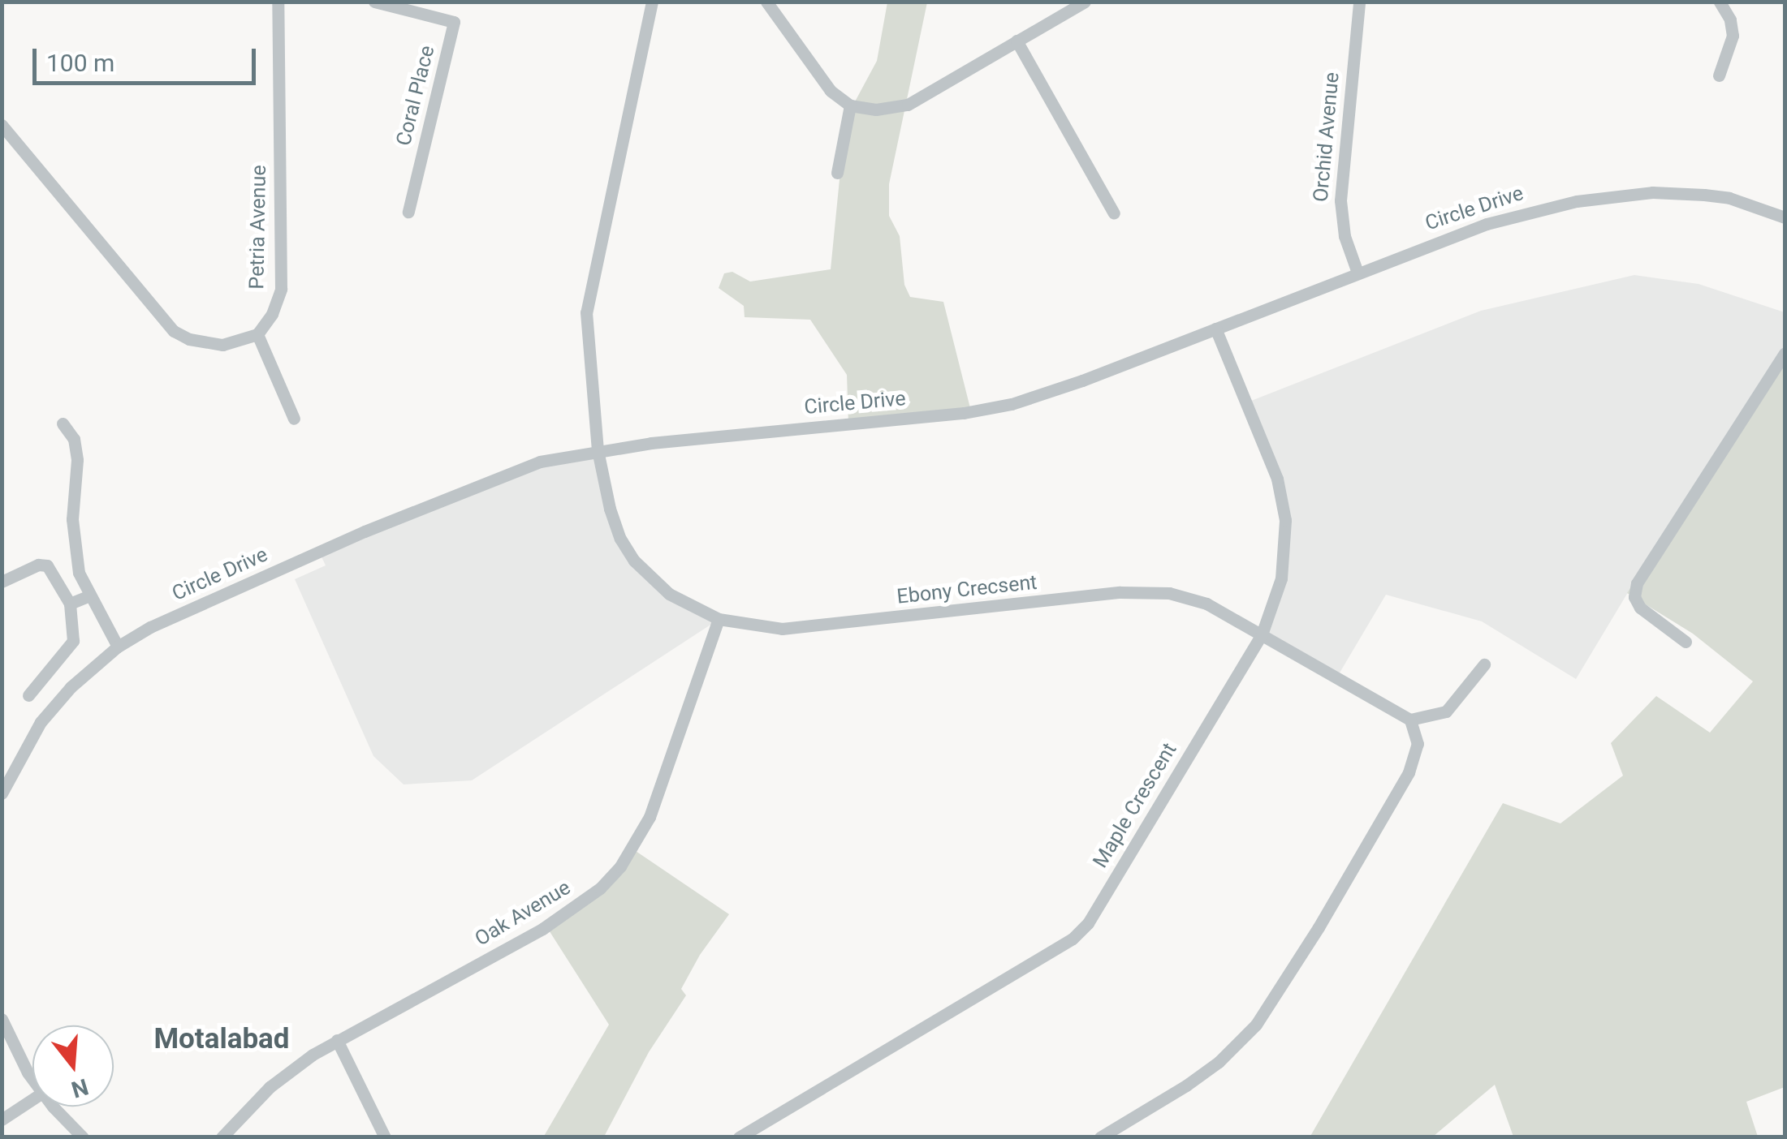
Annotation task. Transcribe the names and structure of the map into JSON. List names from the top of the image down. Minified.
{"streets":{"street":["Coral Place","Orchid Avenue","Circle Drive","Petria Avenue","Ebony Crecsent","Maple Crescent","Oak Avenue"]},"crossings":[["Orchid Avenue","Circle Drive"],["Circle Drive","Ebony Crecsent"],["Circle Drive","Maple Crescent"],["Ebony Crecsent","Maple Crescent"],["Ebony Crecsent","Oak Avenue"]],"districts":["Motalabad"],"scale_bar":"100 m","north":"bottom"}
